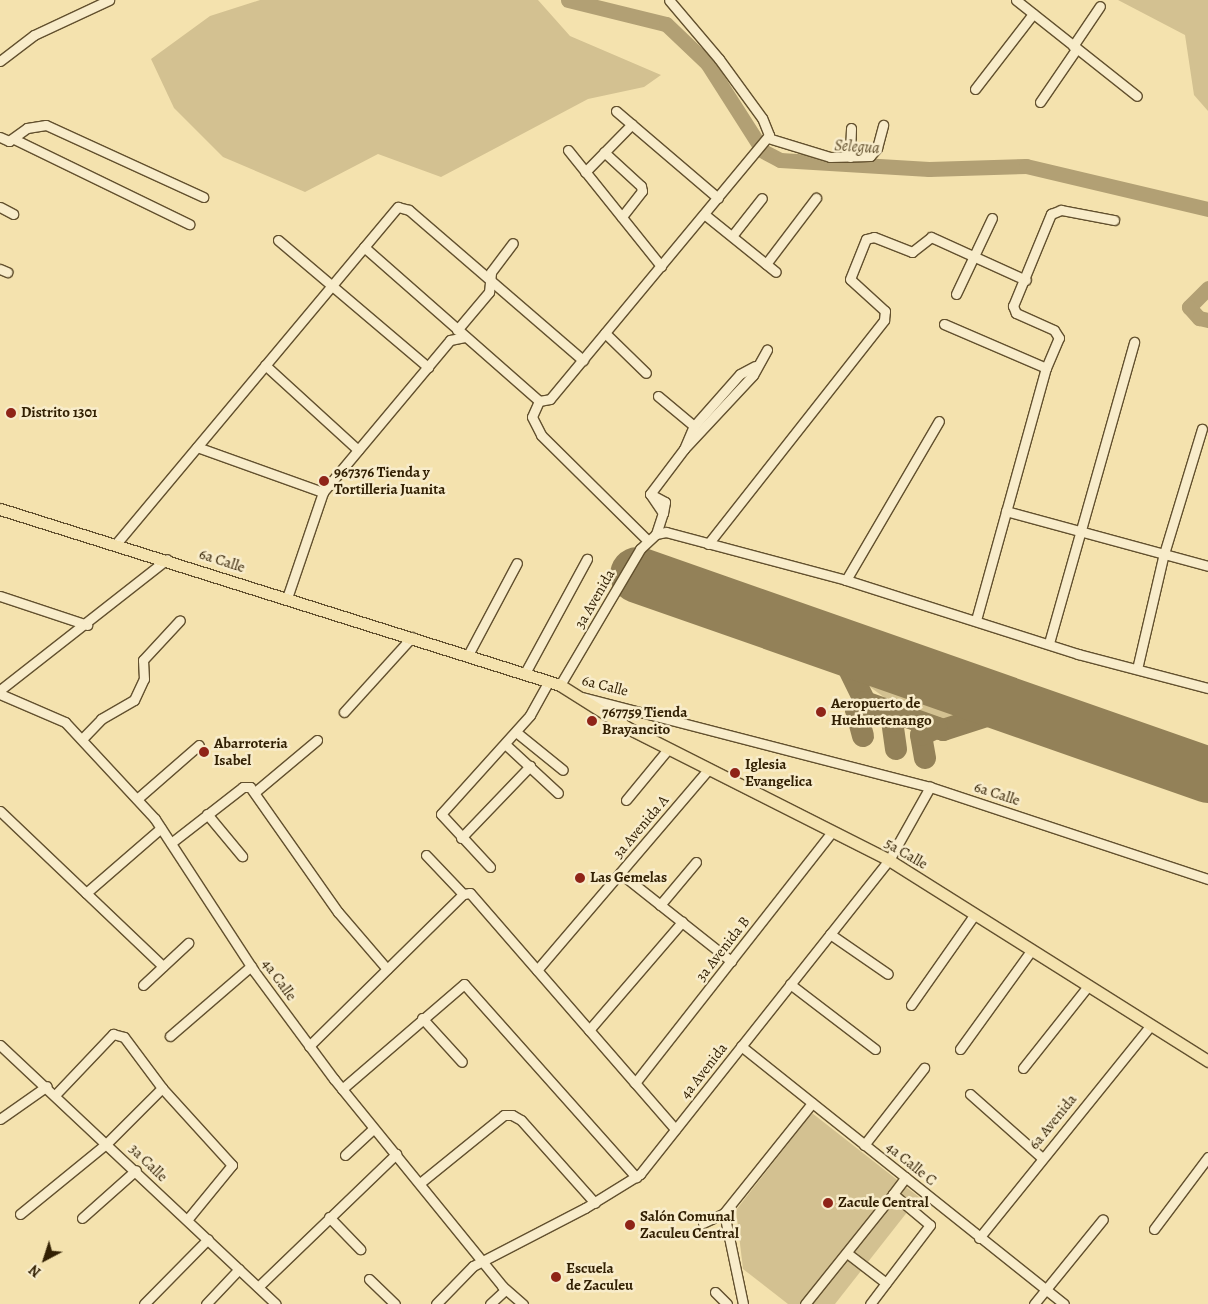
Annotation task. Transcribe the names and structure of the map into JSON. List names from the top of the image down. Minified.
{"streets":{"main road":["6a Calle","5a Calle"],"street":["3a Avenida","3a Avenida A","3a Avenida B","4a Calle","4a Avenida","6a Avenida","3a Calle","4a Calle C"]},"crossings":[["6a Calle","3a Avenida"],["6a Calle","5a Calle"],["6a Calle","4a Avenida"],["3a Avenida A","5a Calle"],["5a Calle","3a Avenida B"],["5a Calle","4a Avenida"],["5a Calle","6a Avenida"],["4a Calle","4a Avenida"],["4a Avenida","4a Calle C"],["6a Avenida","4a Calle C"]],"water":["Selegua"],"places":["Distrito 1301","967376 Tienda y Tortilleria Juanita","Aeropuerto de Huehuetenango","767759 Tienda Brayancito","Abarroteria Isabel","Iglesia Evangelica","Las Gemelas","Zacule Central","Salón Comunal Zaculeu Central","Escuela de Zaculeu"],"north":"bottom left"}
